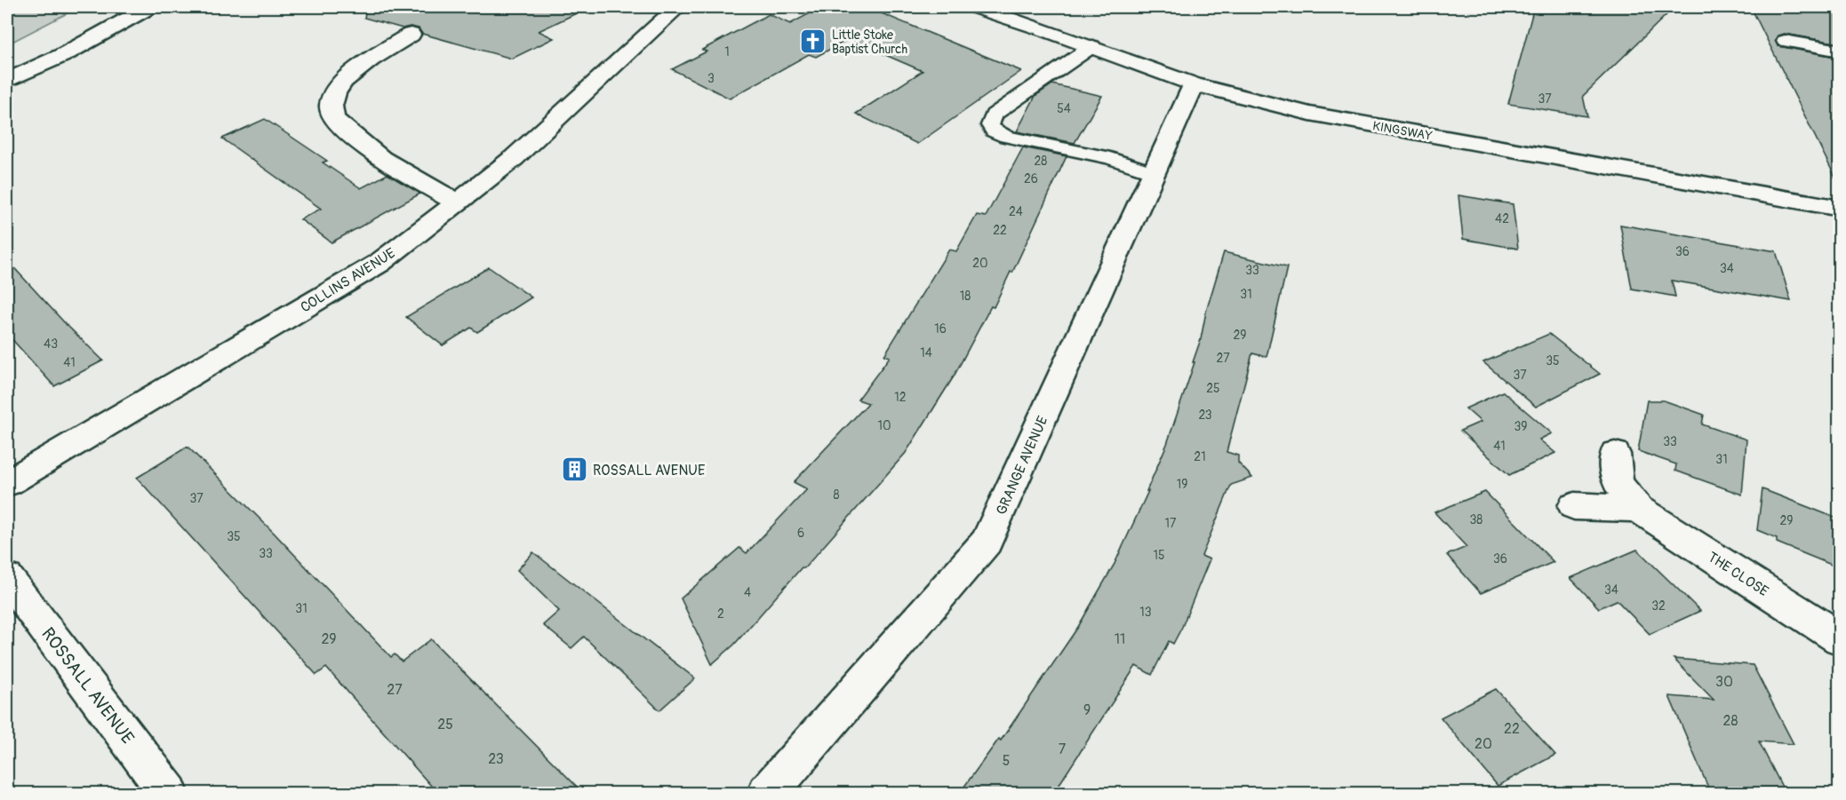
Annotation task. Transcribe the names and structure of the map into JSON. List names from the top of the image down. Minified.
{"streets":{"street":["KINGSWAY","COLLINS AVENUE","GRANGE AVENUE","THE CLOSE","ROSSALL AVENUE"]},"crossings":[["KINGSWAY","GRANGE AVENUE"]],"places":{"church":["Little Stoke Baptist Church"],"building":["ROSSALL AVENUE"]},"house_numbers":["1","3","37","54","28","26","24","42","22","36","20","34","33","31","18","16","29","43","14","27","35","41","37","25","12","23","10","39","33","41","21","31","19","8","37","38","29","17","6","35","33","15","36","34","4","32","31","13","2","29","11","30","27","9","28","25","22","20","7","23","5"]}
